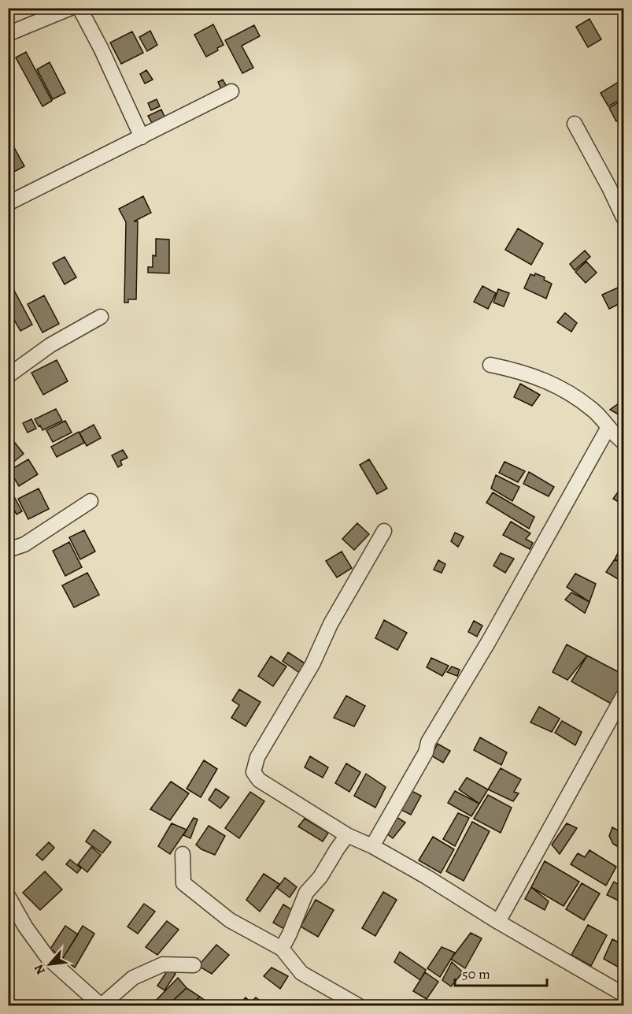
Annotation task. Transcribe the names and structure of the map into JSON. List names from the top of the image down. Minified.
{"scale_bar":"50 m","north":"bottom left"}
